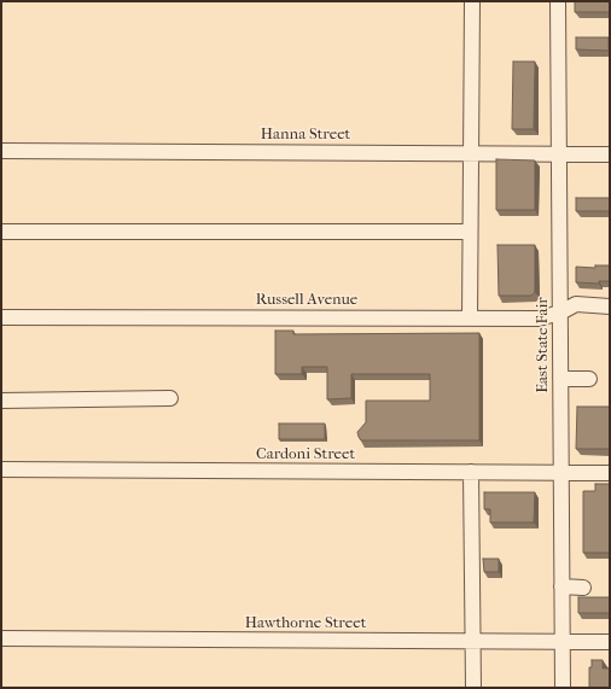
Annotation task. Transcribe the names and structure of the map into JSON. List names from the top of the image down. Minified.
{"streets":{"street":["Hanna Street","Russell Avenue","East State Fair","Cardoni Street","Hawthorne Street"]},"crossings":[["Hanna Street","East State Fair"],["Russell Avenue","East State Fair"],["East State Fair","Cardoni Street"],["East State Fair","Hawthorne Street"]]}
